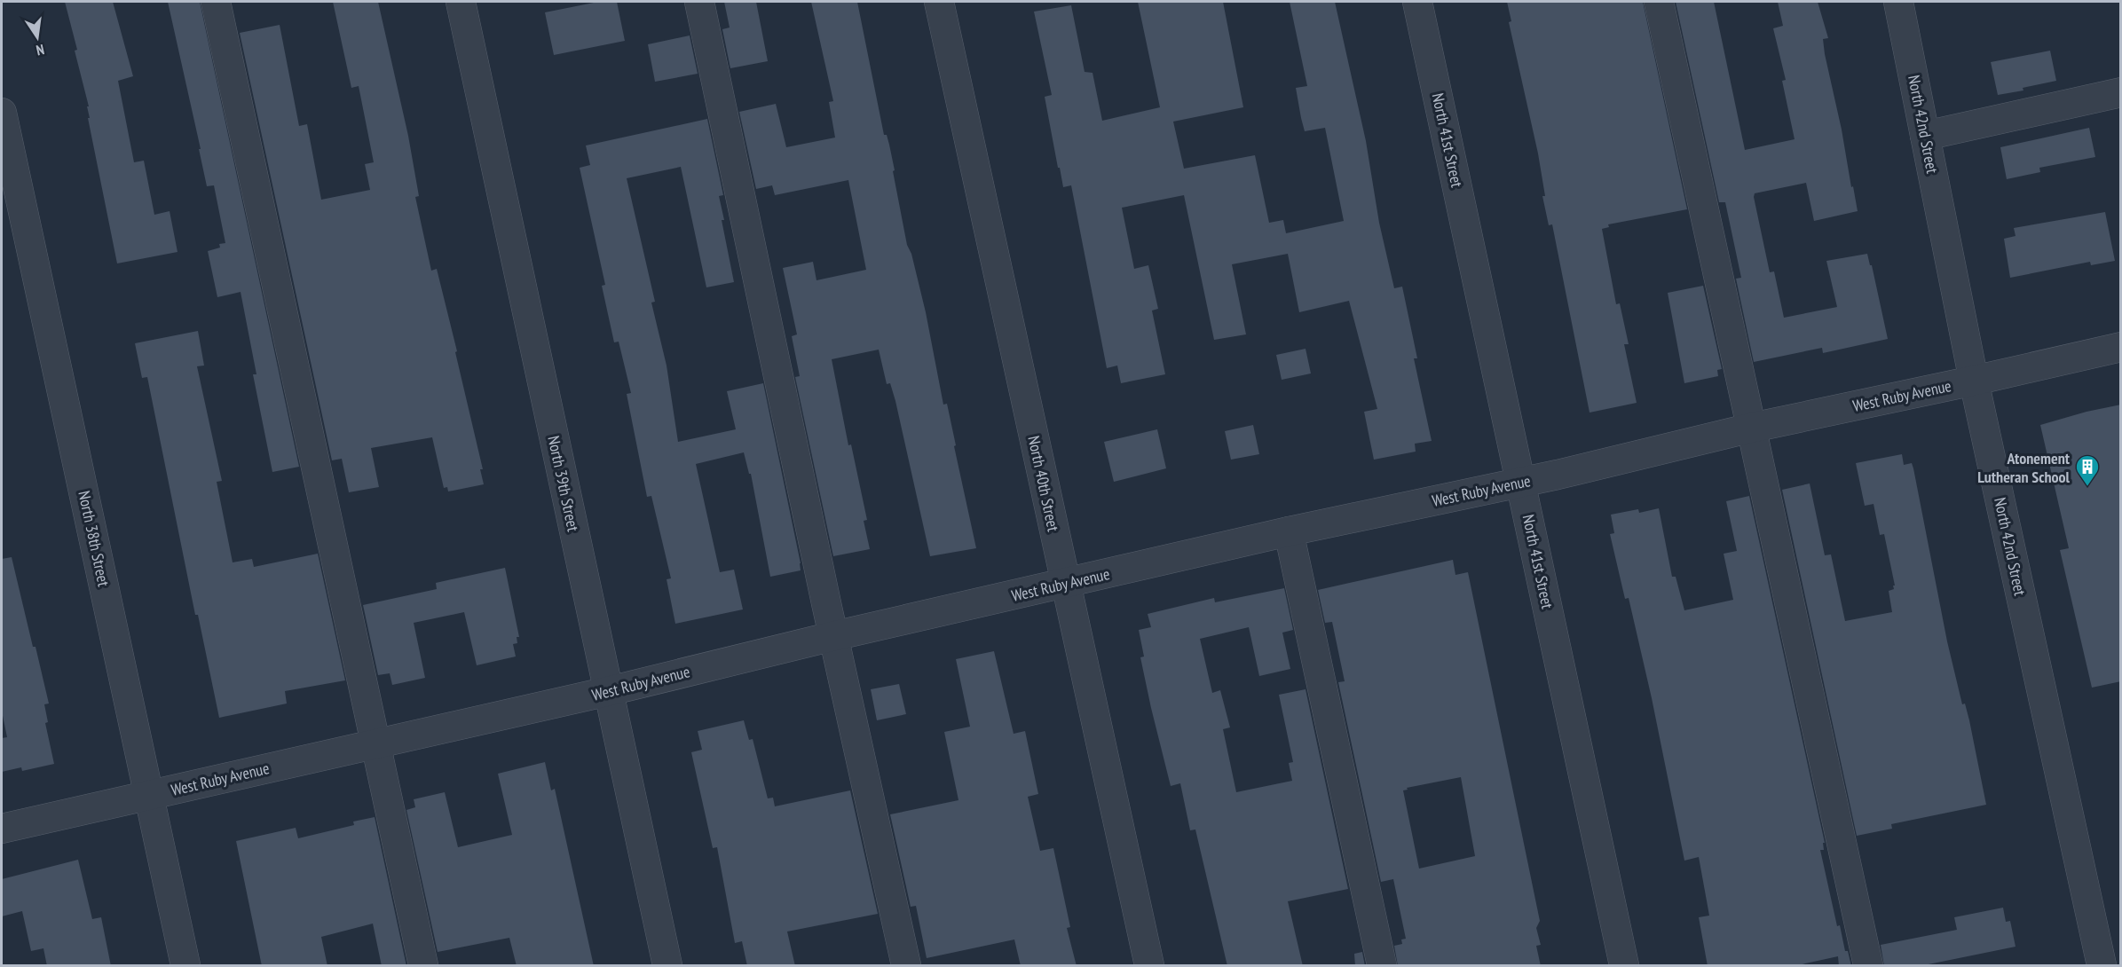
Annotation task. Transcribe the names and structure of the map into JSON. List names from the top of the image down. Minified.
{"streets":{"street":["North 42nd Street","North 41st Street","West Ruby Avenue","North 39th Street","North 40th Street","North 38th Street"]},"crossings":[["North 42nd Street","West Ruby Avenue"],["North 41st Street","West Ruby Avenue"],["West Ruby Avenue","North 39th Street"],["West Ruby Avenue","North 40th Street"],["West Ruby Avenue","North 38th Street"]],"places":{"building":["Atonement Lutheran School"]},"north":"bottom"}
